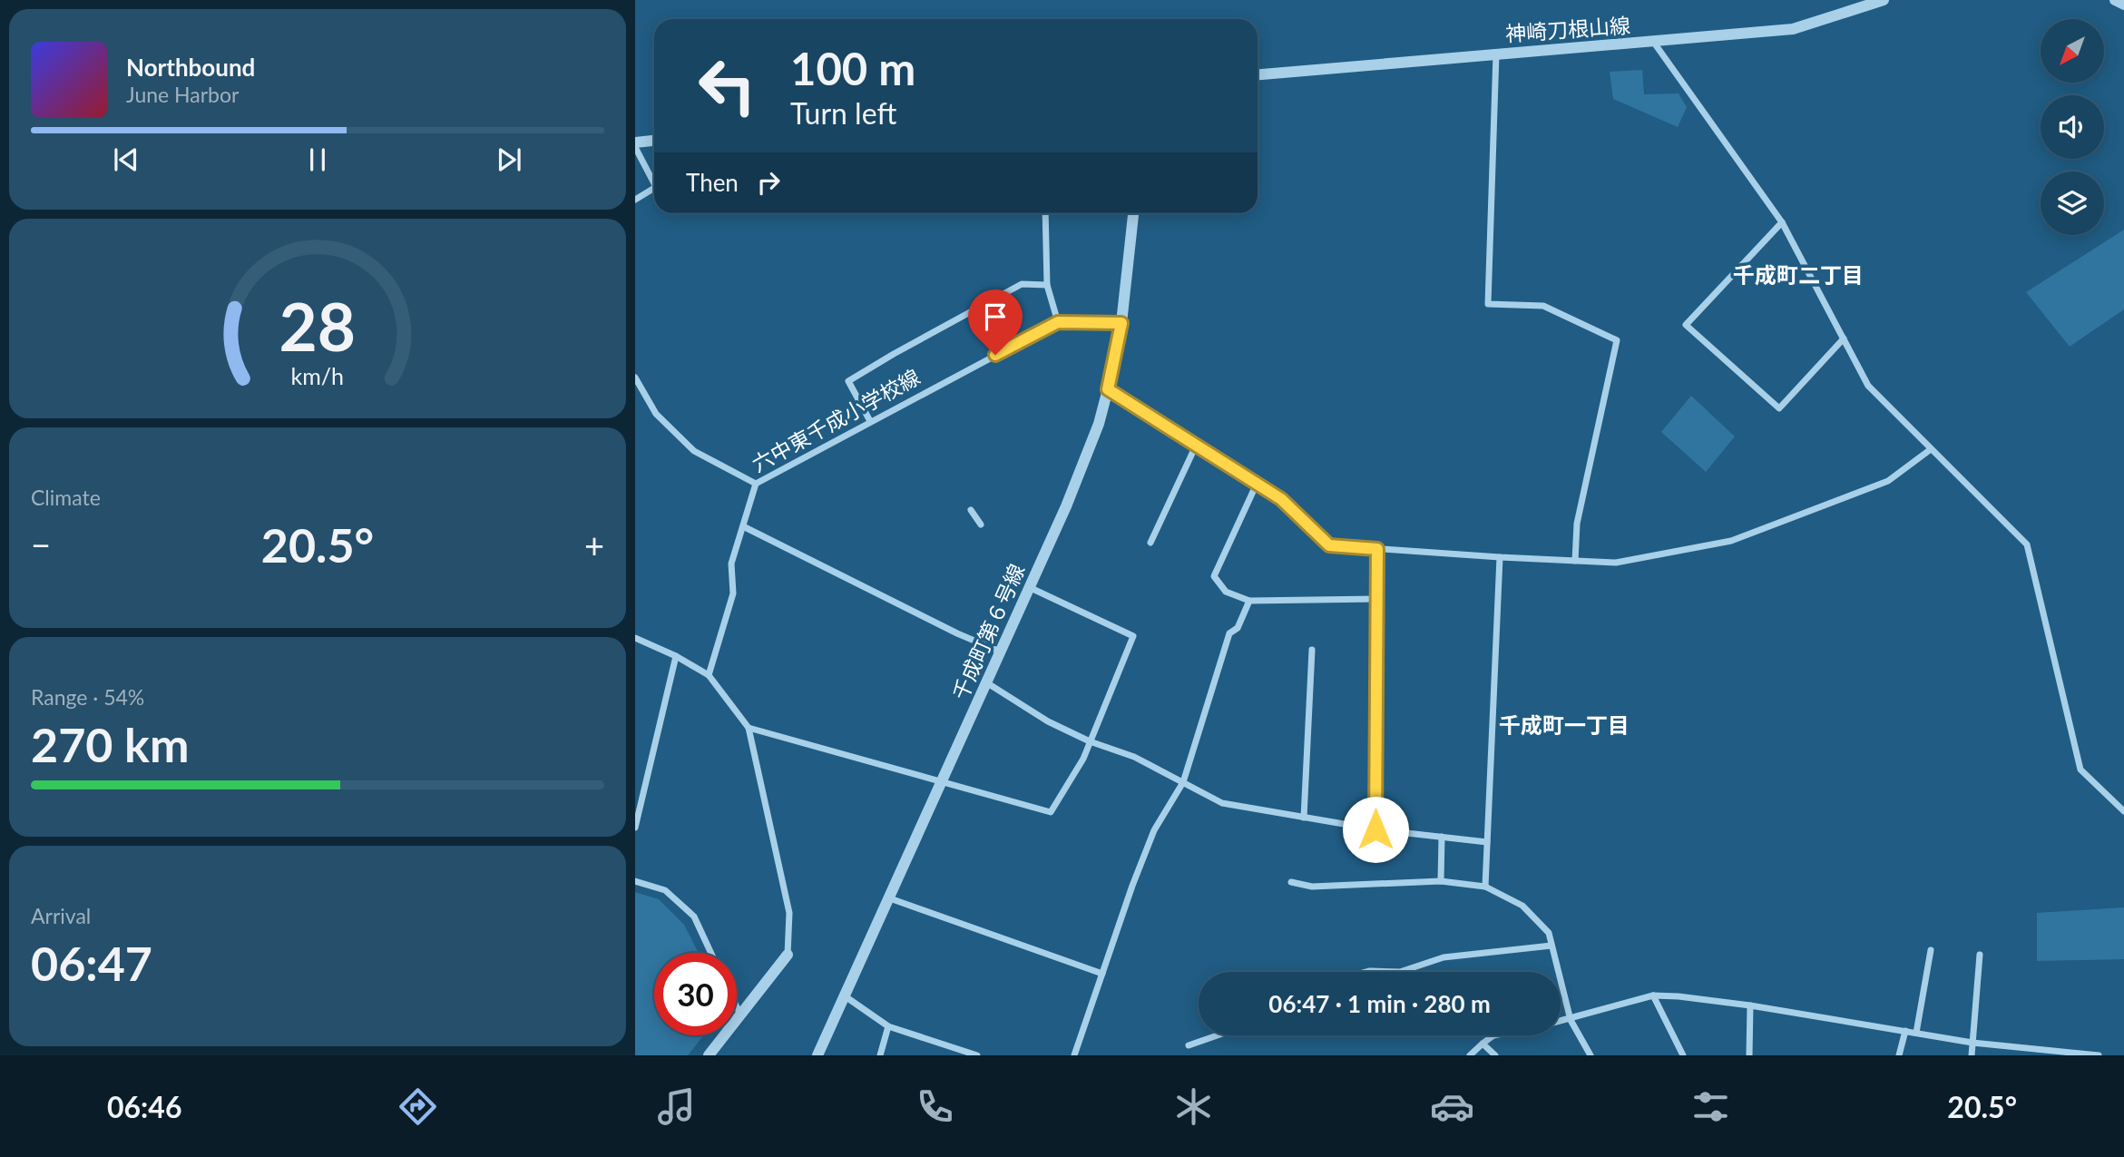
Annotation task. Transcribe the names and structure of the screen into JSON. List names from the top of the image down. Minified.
{"streets":{"street":["神崎刀根山線","六中東千成小学校線","千成町第６号線"]},"crossings":[["六中東千成小学校線","千成町第６号線"]],"districts":["千成町二丁目","千成町一丁目"],"north":"bottom left","page":{"turn":["100 m","Turn left"],"song":["Northbound","June Harbor"],"then":"Then","tile":["Climate",["Range · 54%","270 km"],["Arrival","06:47"]],"heat":["−","20.5°","+"],"limit":"30","trip":"06:47 · 1 min · 280 m","tabs":["06:46","20.5°"],"gauge":["28","km/h"]}}
